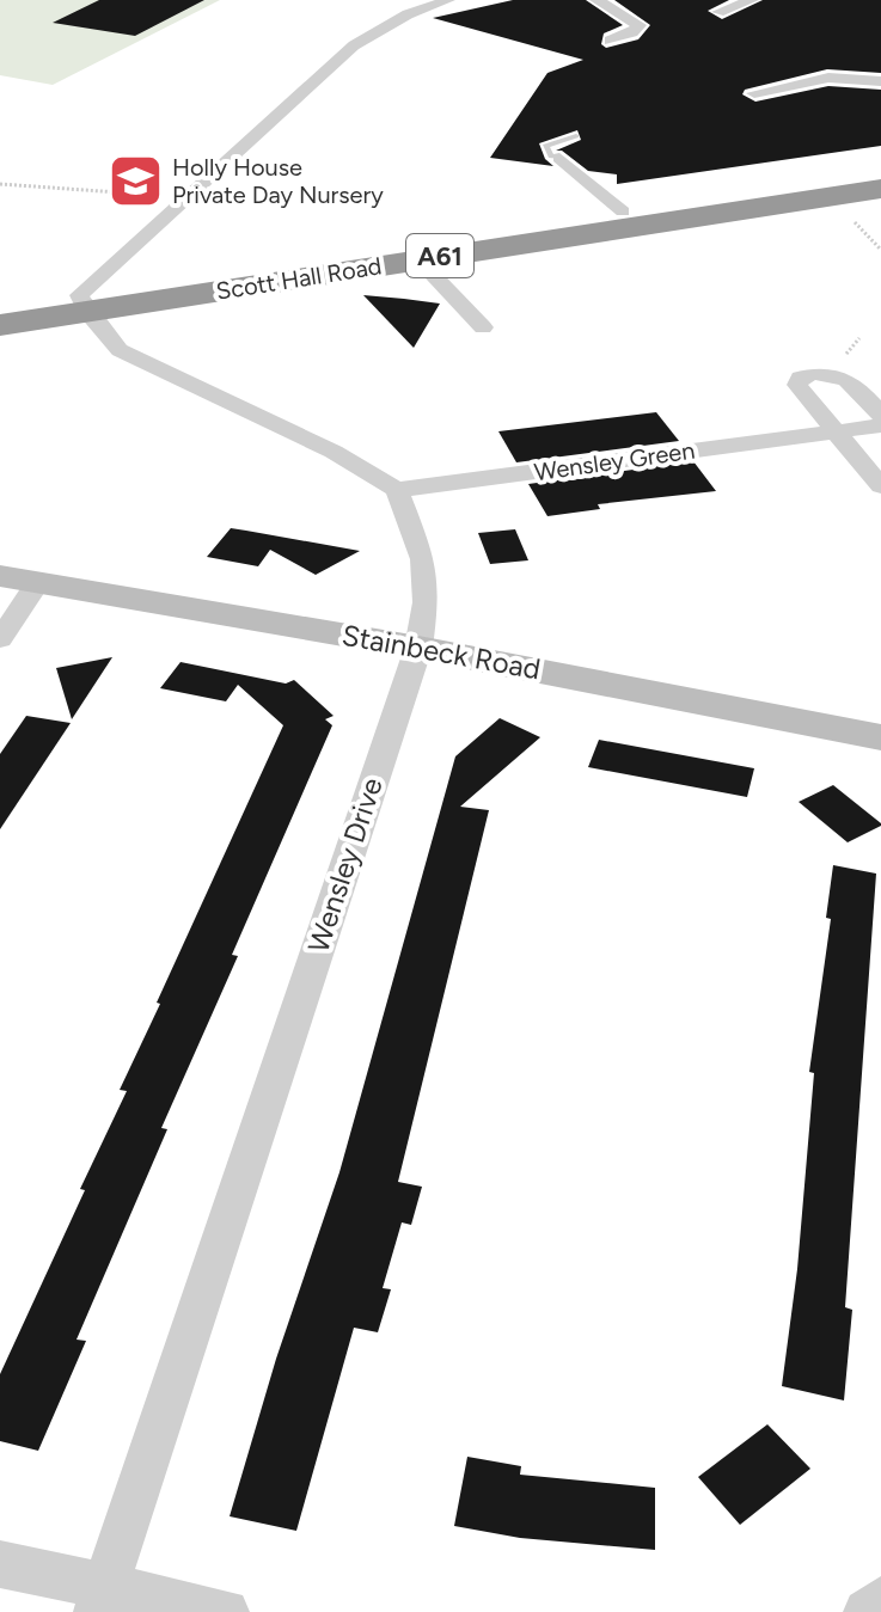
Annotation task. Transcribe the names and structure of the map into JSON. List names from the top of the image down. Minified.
{"streets":{"highway":["A61","Scott Hall Road"],"street":["Wensley Green","Stainbeck Road","Wensley Drive"]},"crossings":[["Wensley Green","Wensley Drive"],["Stainbeck Road","Wensley Drive"]],"places":{"school or university":["Holly House Private Day Nursery"]}}
